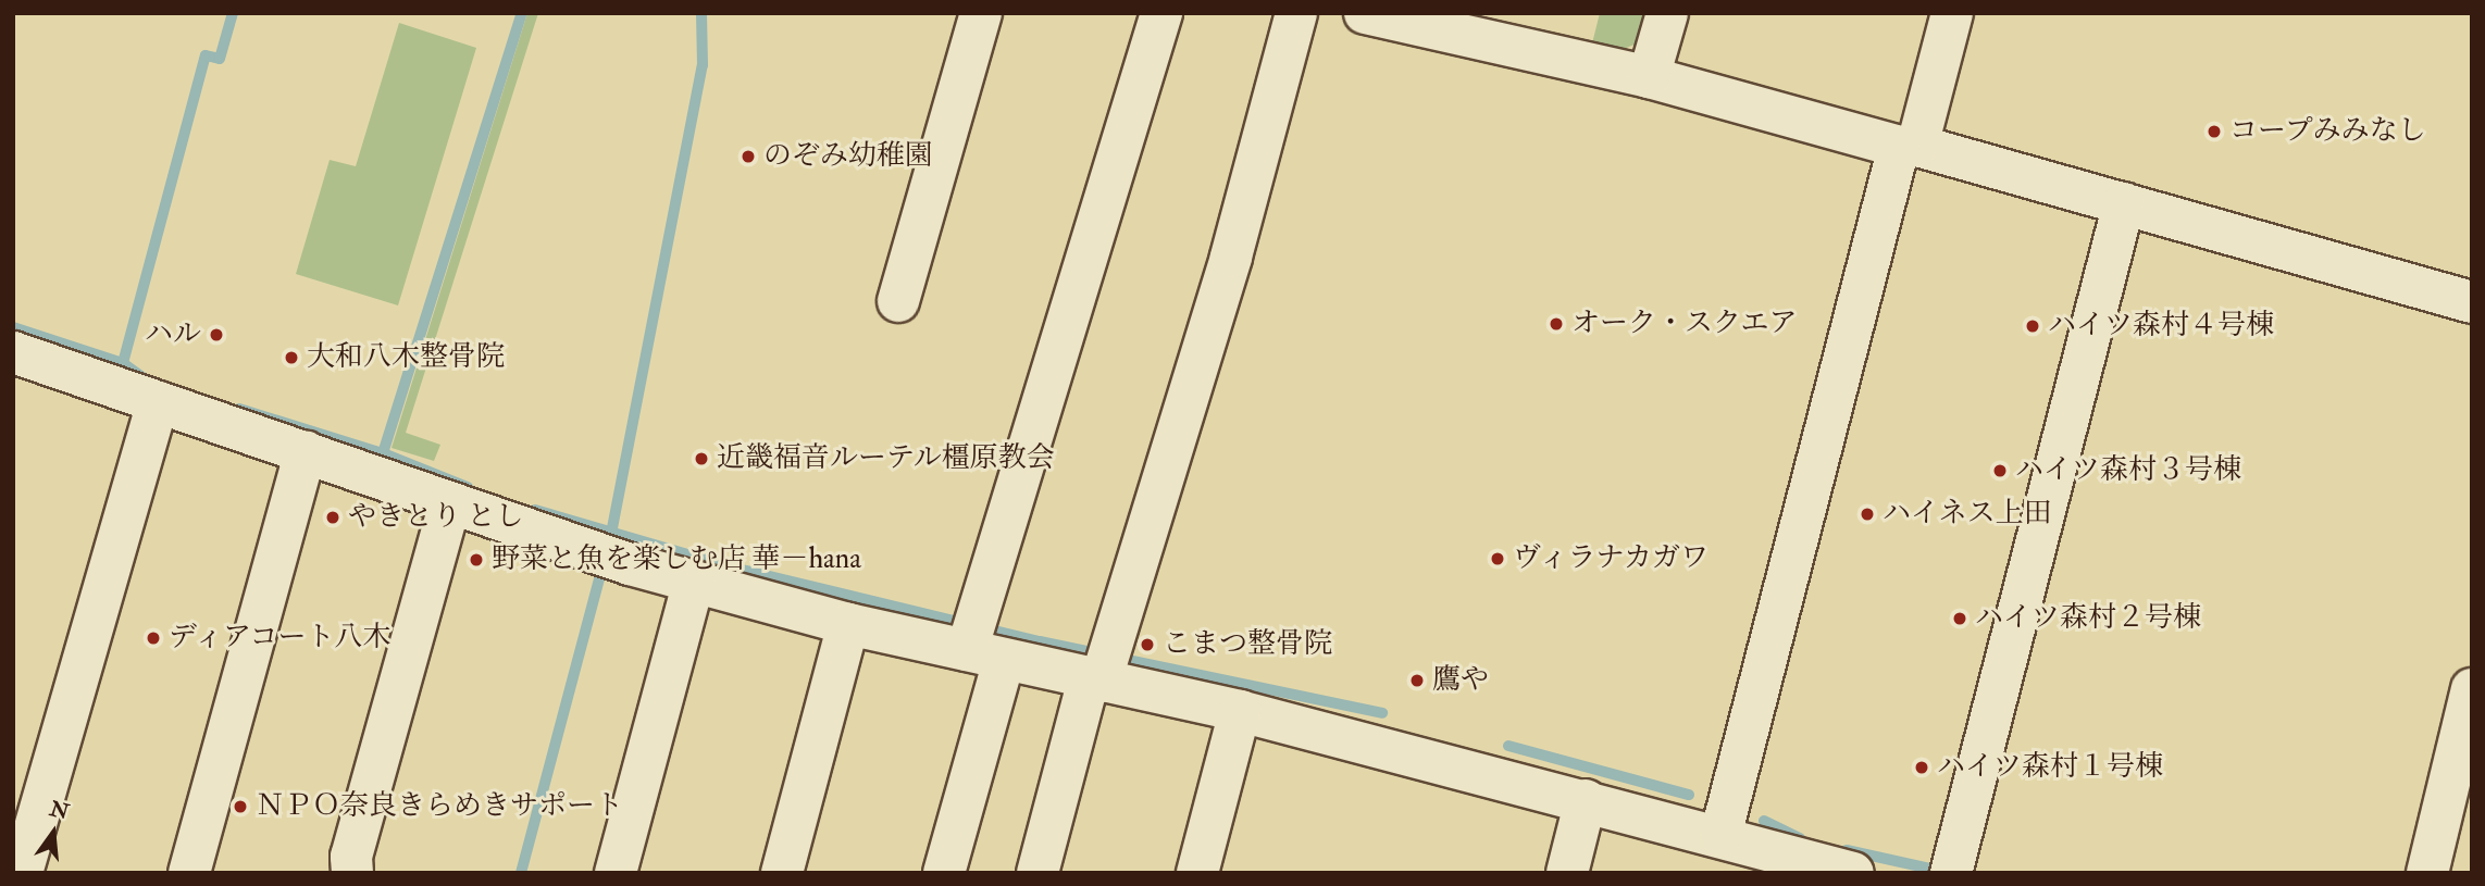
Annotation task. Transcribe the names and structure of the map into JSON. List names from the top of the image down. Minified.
{"places":["コープみみなし","のぞみ幼稚園","オーク・スクエア","ハイツ森村４号棟","ハル","大和八木整骨院","近畿福音ルーテル橿原教会","ハイツ森村３号棟","ハイネス上田","やきとり とし","ヴィラナカガワ","野菜と魚を楽しむ店 華－hana","ハイツ森村２号棟","ディアコート八木","こまつ整骨院","鷹や","ハイツ森村１号棟","ＮＰＯ奈良きらめきサポート"],"north":"top"}
